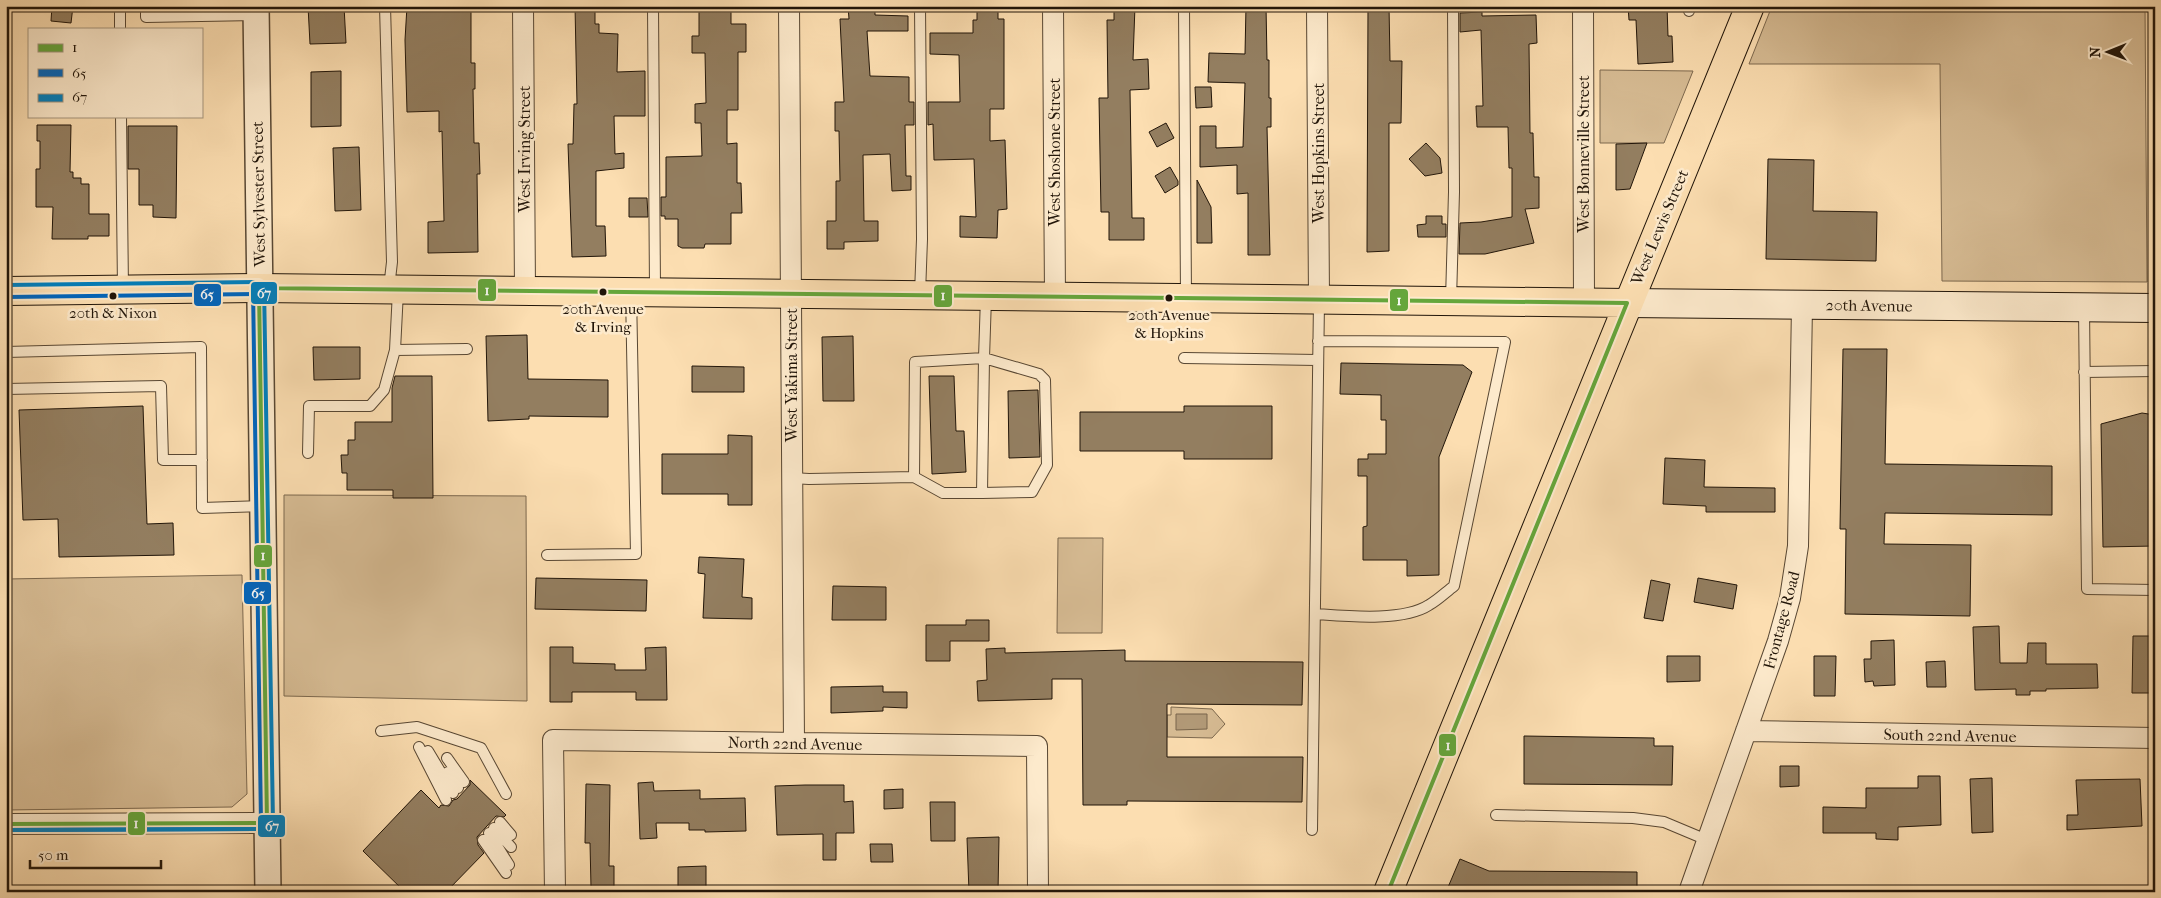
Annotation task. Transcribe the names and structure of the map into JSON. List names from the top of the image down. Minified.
{"streets":{"main road":["West Lewis Street","20th Avenue"],"street":["West Irving Street","West Shoshone Street","West Hopkins Street","West Bonneville Street","West Sylvester Street","West Yakima Street","Frontage Road","South 22nd Avenue","North 22nd Avenue"]},"crossings":[["West Irving Street","20th Avenue"],["West Shoshone Street","20th Avenue"],["West Hopkins Street","20th Avenue"],["West Bonneville Street","20th Avenue"],["West Sylvester Street","20th Avenue"],["West Lewis Street","20th Avenue"],["20th Avenue","West Yakima Street"],["20th Avenue","Frontage Road"],["West Yakima Street","North 22nd Avenue"],["Frontage Road","South 22nd Avenue"]],"places":["20th Avenue & Irving","20th & Nixon","20th Avenue & Hopkins"],"lines":["transit line 67","transit line 1","transit line 65"],"legend":["1","65","67"],"scale_bar":"50 m","north":"left"}
